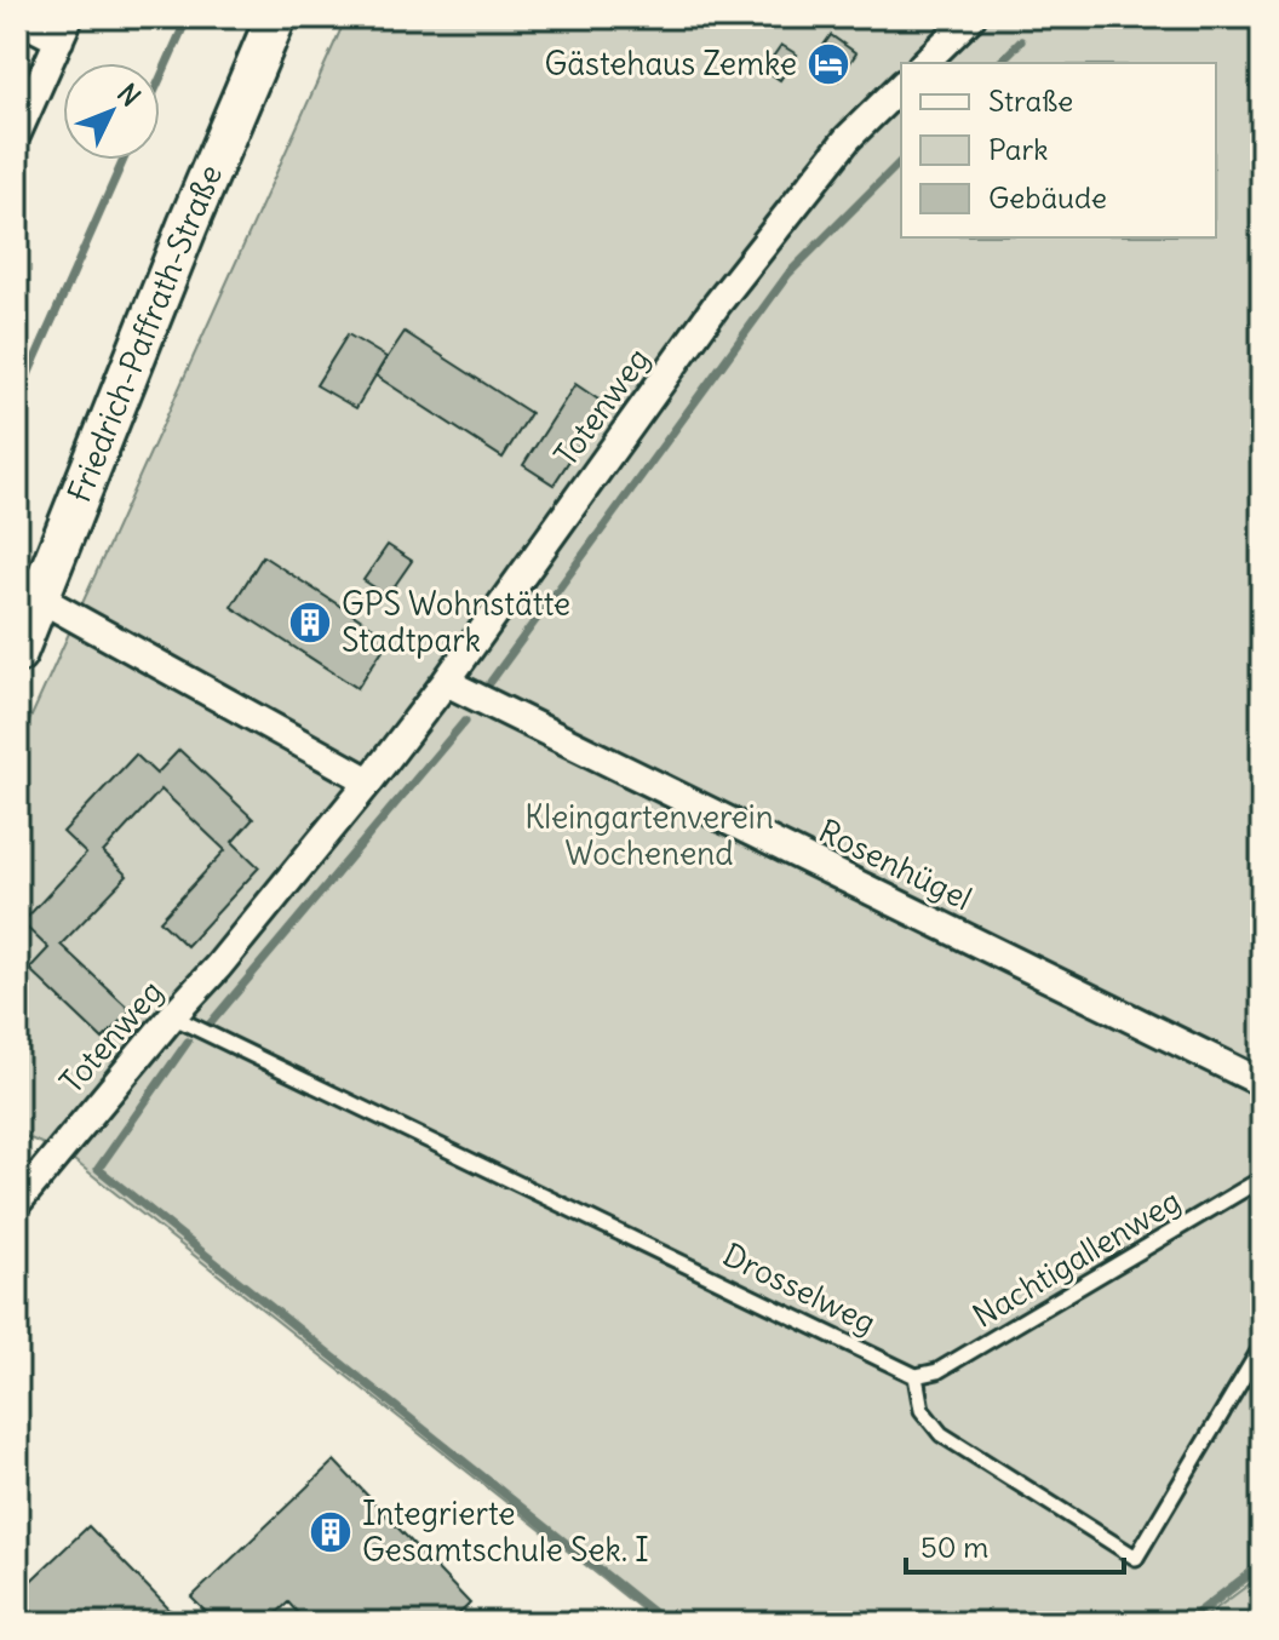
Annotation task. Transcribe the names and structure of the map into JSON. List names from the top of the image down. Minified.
{"streets":{"main road":["Friedrich-Paffrath-Straße"],"street":["Totenweg","Rosenhügel"],"lane":["Nachtigallenweg","Drosselweg"]},"crossings":[["Totenweg","Rosenhügel"],["Totenweg","Drosselweg"],["Nachtigallenweg","Drosselweg"]],"parks":["Kleingartenverein Wochenend"],"places":{"hotel":["Gästehaus Zemke"],"building":["GPS Wohnstätte Stadtpark","Integrierte Gesamtschule Sek. I"]},"legend":["Straße","Park","Gebäude"],"scale_bar":"50 m","north":"top right"}
